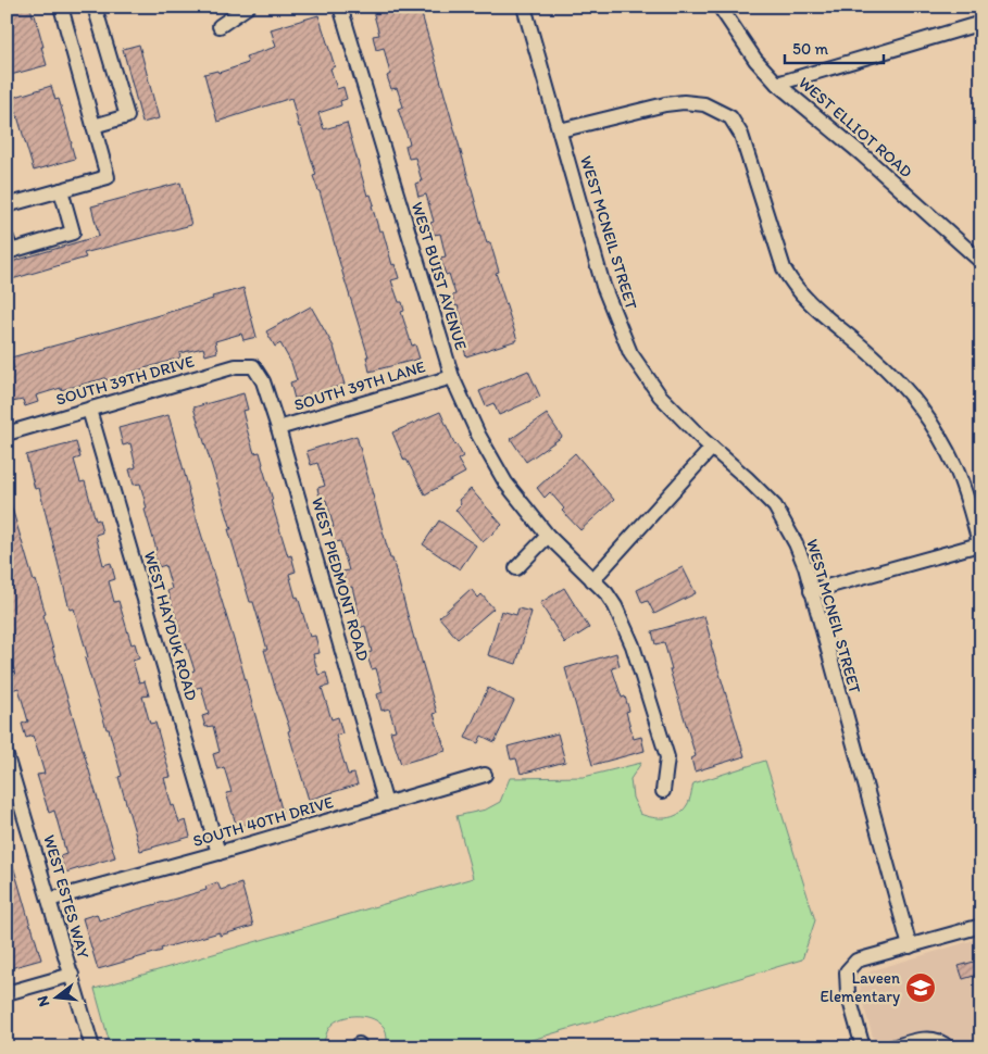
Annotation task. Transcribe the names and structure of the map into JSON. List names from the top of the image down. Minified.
{"streets":{"street":["WEST ELLIOT ROAD","WEST MCNEIL STREET","WEST BUIST AVENUE","SOUTH 39TH DRIVE","SOUTH 39TH LANE","WEST PIEDMONT ROAD","WEST HAYDUK ROAD","SOUTH 40TH DRIVE","WEST ESTES WAY"]},"crossings":[["WEST BUIST AVENUE","SOUTH 39TH LANE"],["SOUTH 39TH DRIVE","WEST PIEDMONT ROAD"],["SOUTH 39TH DRIVE","WEST HAYDUK ROAD"],["SOUTH 39TH LANE","WEST PIEDMONT ROAD"],["WEST PIEDMONT ROAD","SOUTH 40TH DRIVE"],["WEST HAYDUK ROAD","SOUTH 40TH DRIVE"],["SOUTH 40TH DRIVE","WEST ESTES WAY"]],"places":{"school or university":["Laveen Elementary"]},"scale_bar":"50 m","north":"left"}
